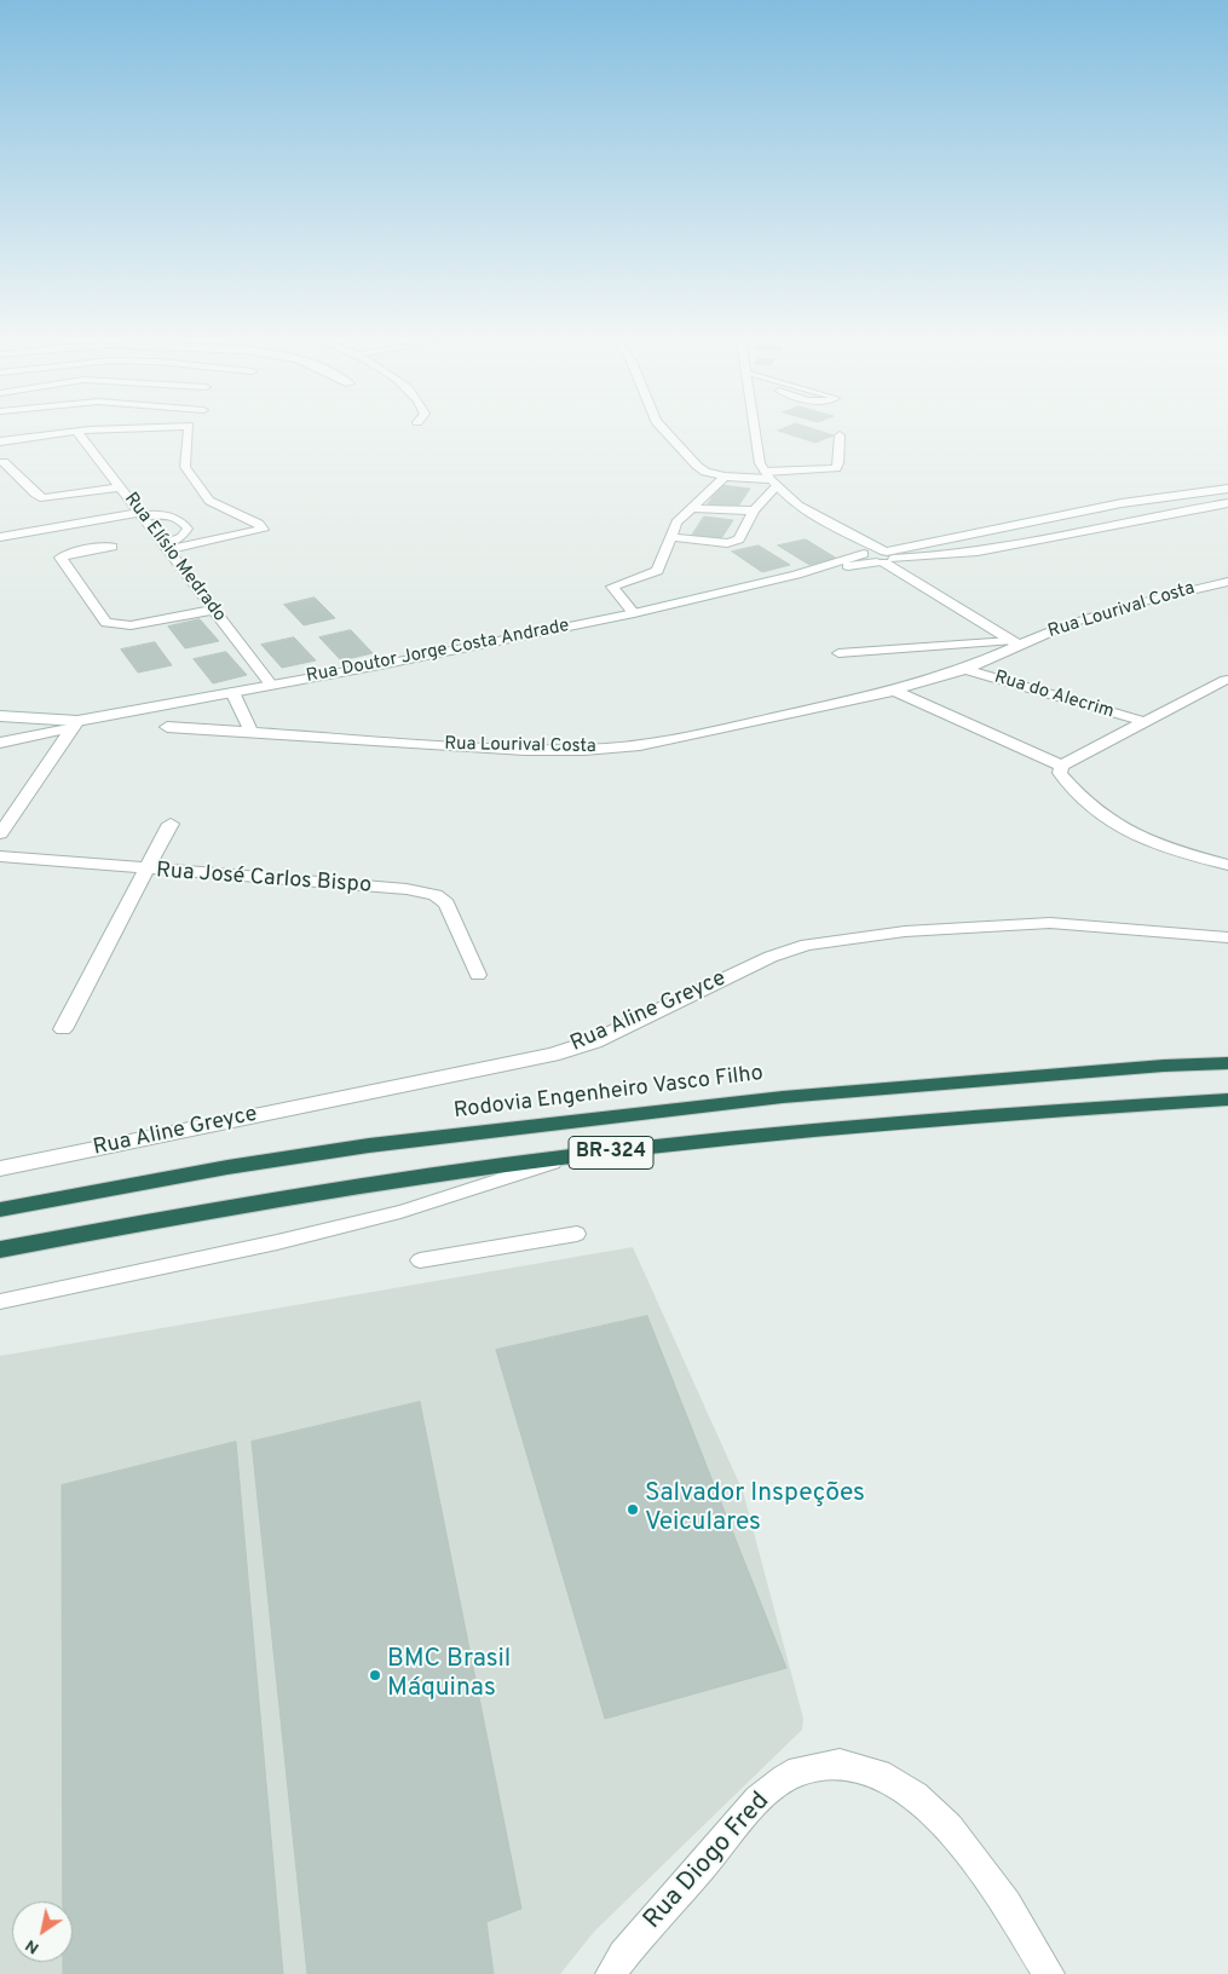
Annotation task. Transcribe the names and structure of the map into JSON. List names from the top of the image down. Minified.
{"streets":{"highway":["Rodovia Engenheiro Vasco Filho","BR-324"],"street":["Rua Elísio Medrado","Rua Lourival Costa","Rua Doutor Jorge Costa Andrade","Rua do Alecrim","Rua José Carlos Bispo","Rua Aline Greyce","Rua Diogo Fred"]},"crossings":[["Rua Elísio Medrado","Rua Doutor Jorge Costa Andrade"],["Rua Lourival Costa","Rua do Alecrim"]],"places":["Salvador Inspeções Veiculares","BMC Brasil Máquinas"],"north":"bottom left"}
